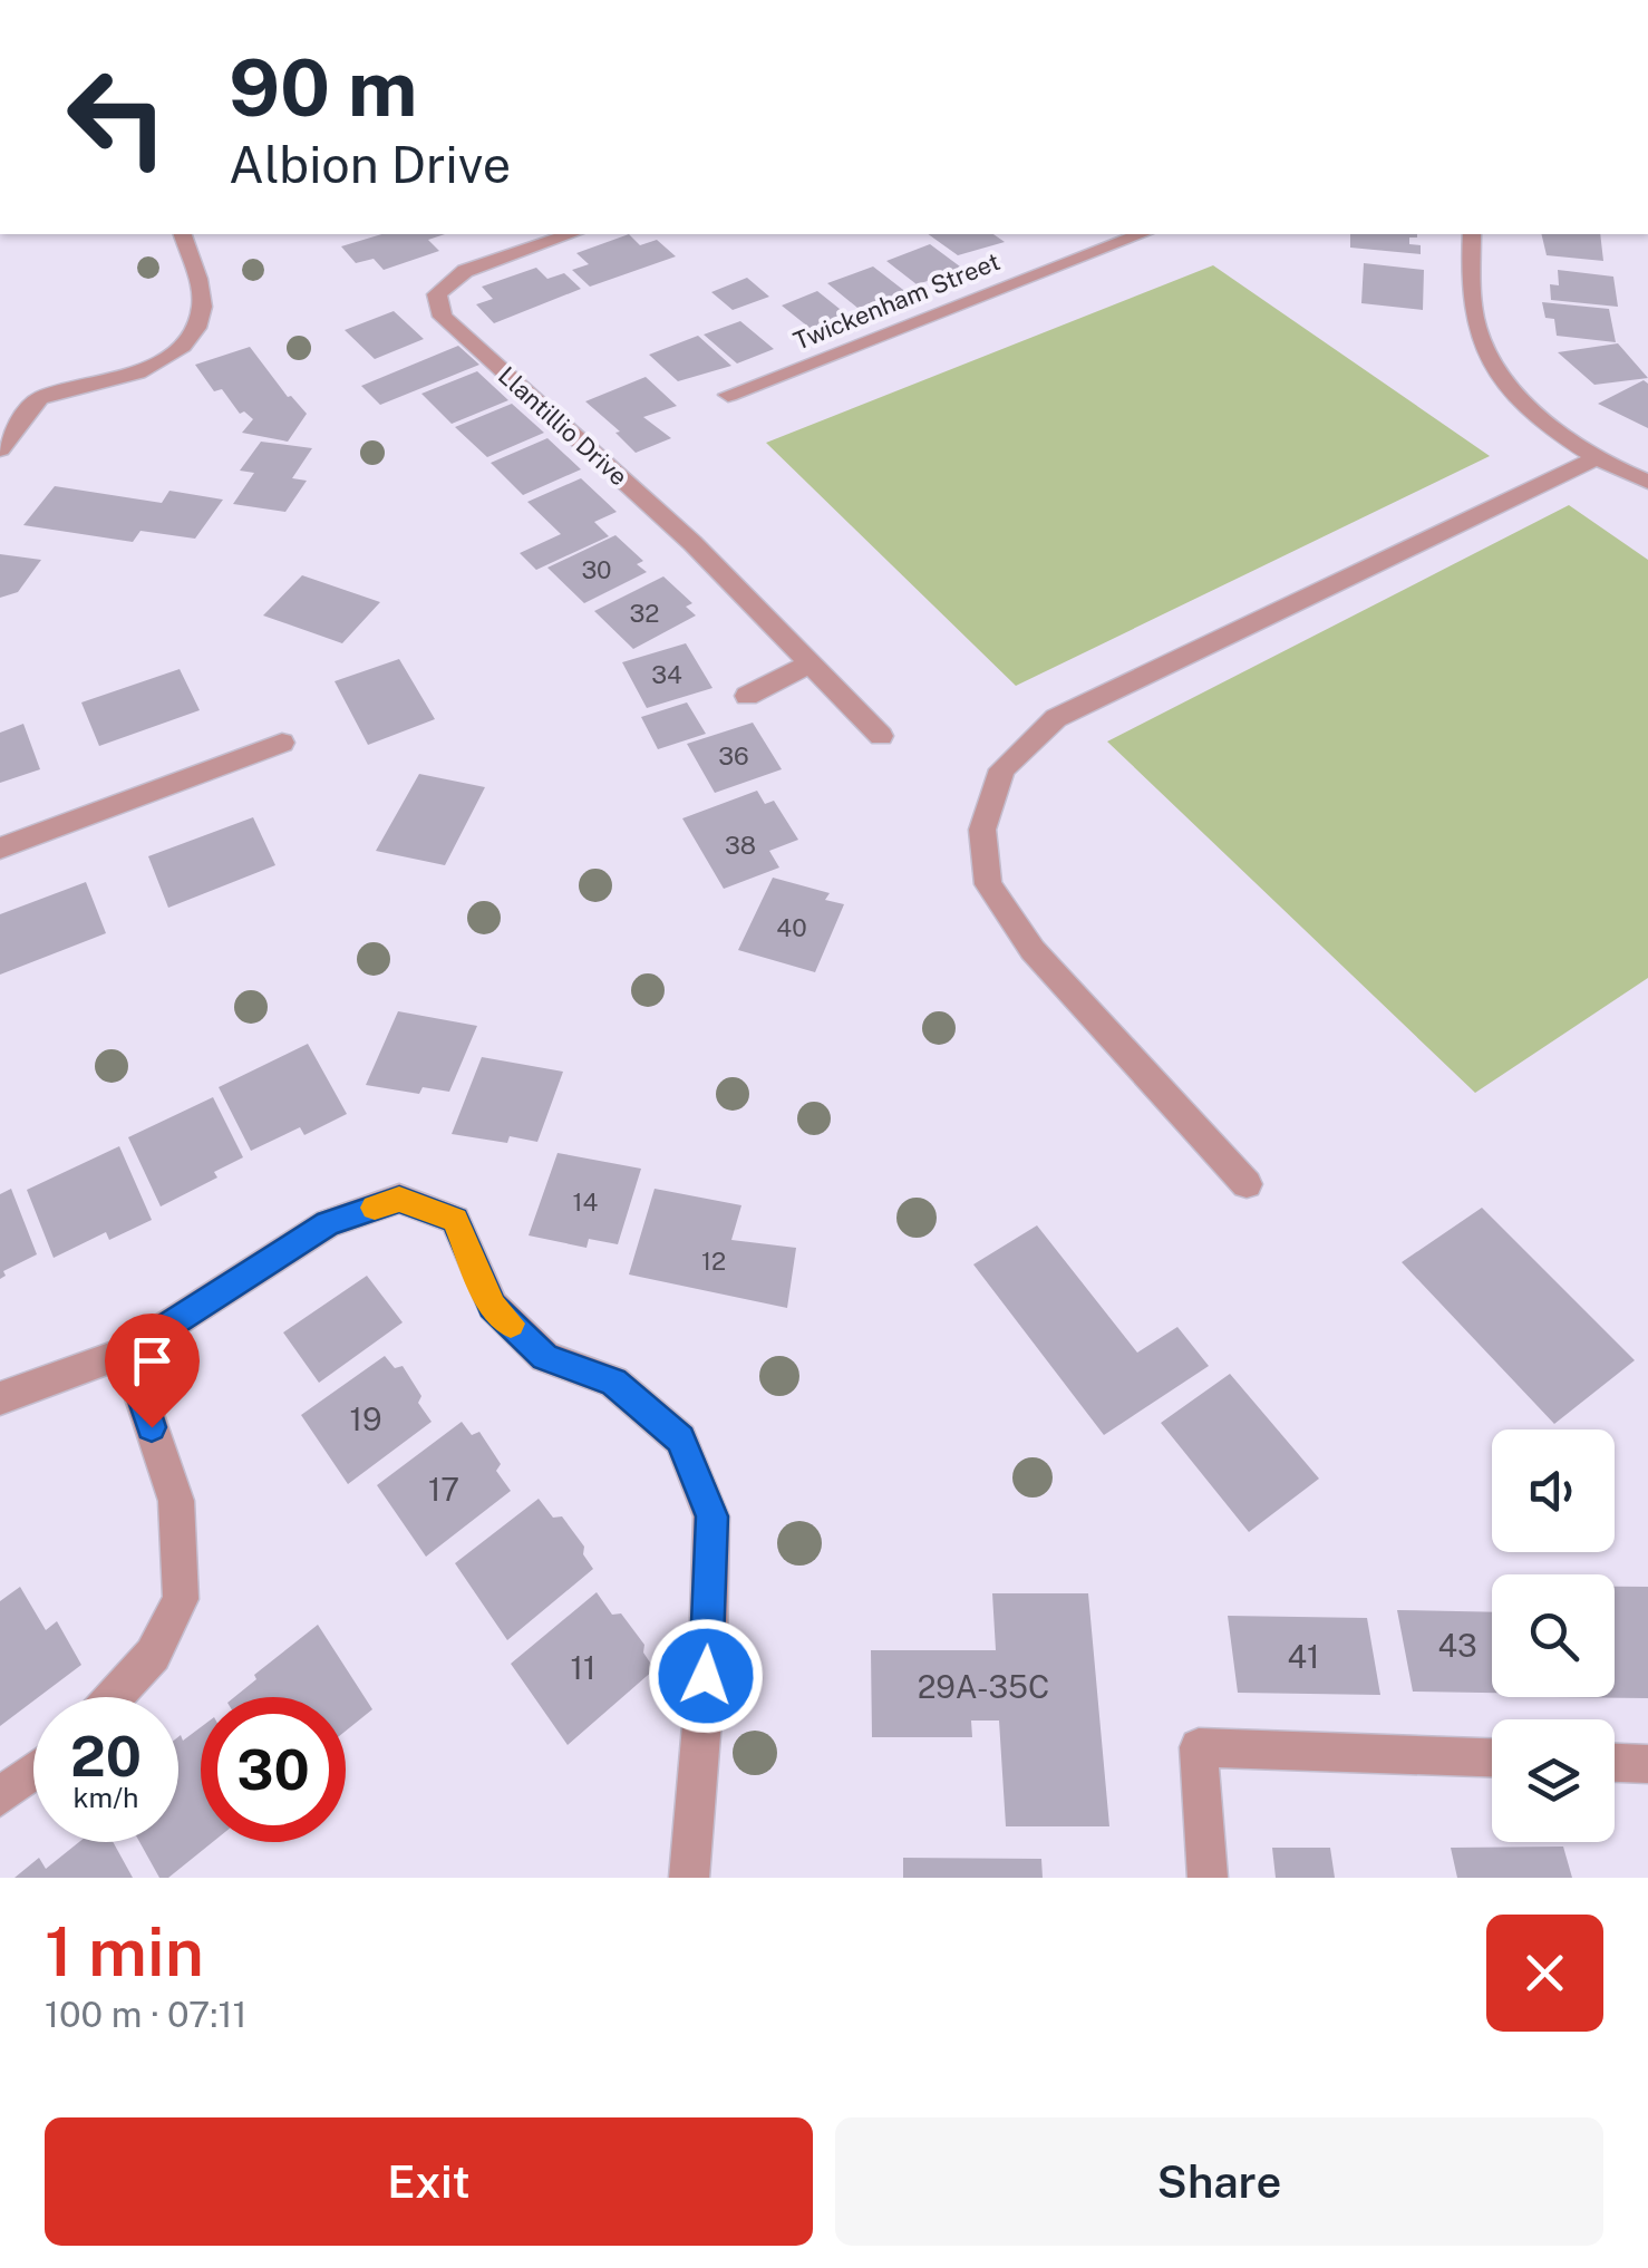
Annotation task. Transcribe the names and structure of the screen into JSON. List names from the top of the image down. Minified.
{"streets":{"street":["Twickenham Street","Llantillio Drive"]},"house_numbers":["30","32","34","36","38","40","14","12","19","17","43","41","11","29A-35C"],"page":{"turn":["90 m","Albion Drive"],"speed":"20 km/h","limit":"30","heading":["1 min","100 m · 07:11"],"buttons":["Exit","Share"]}}
